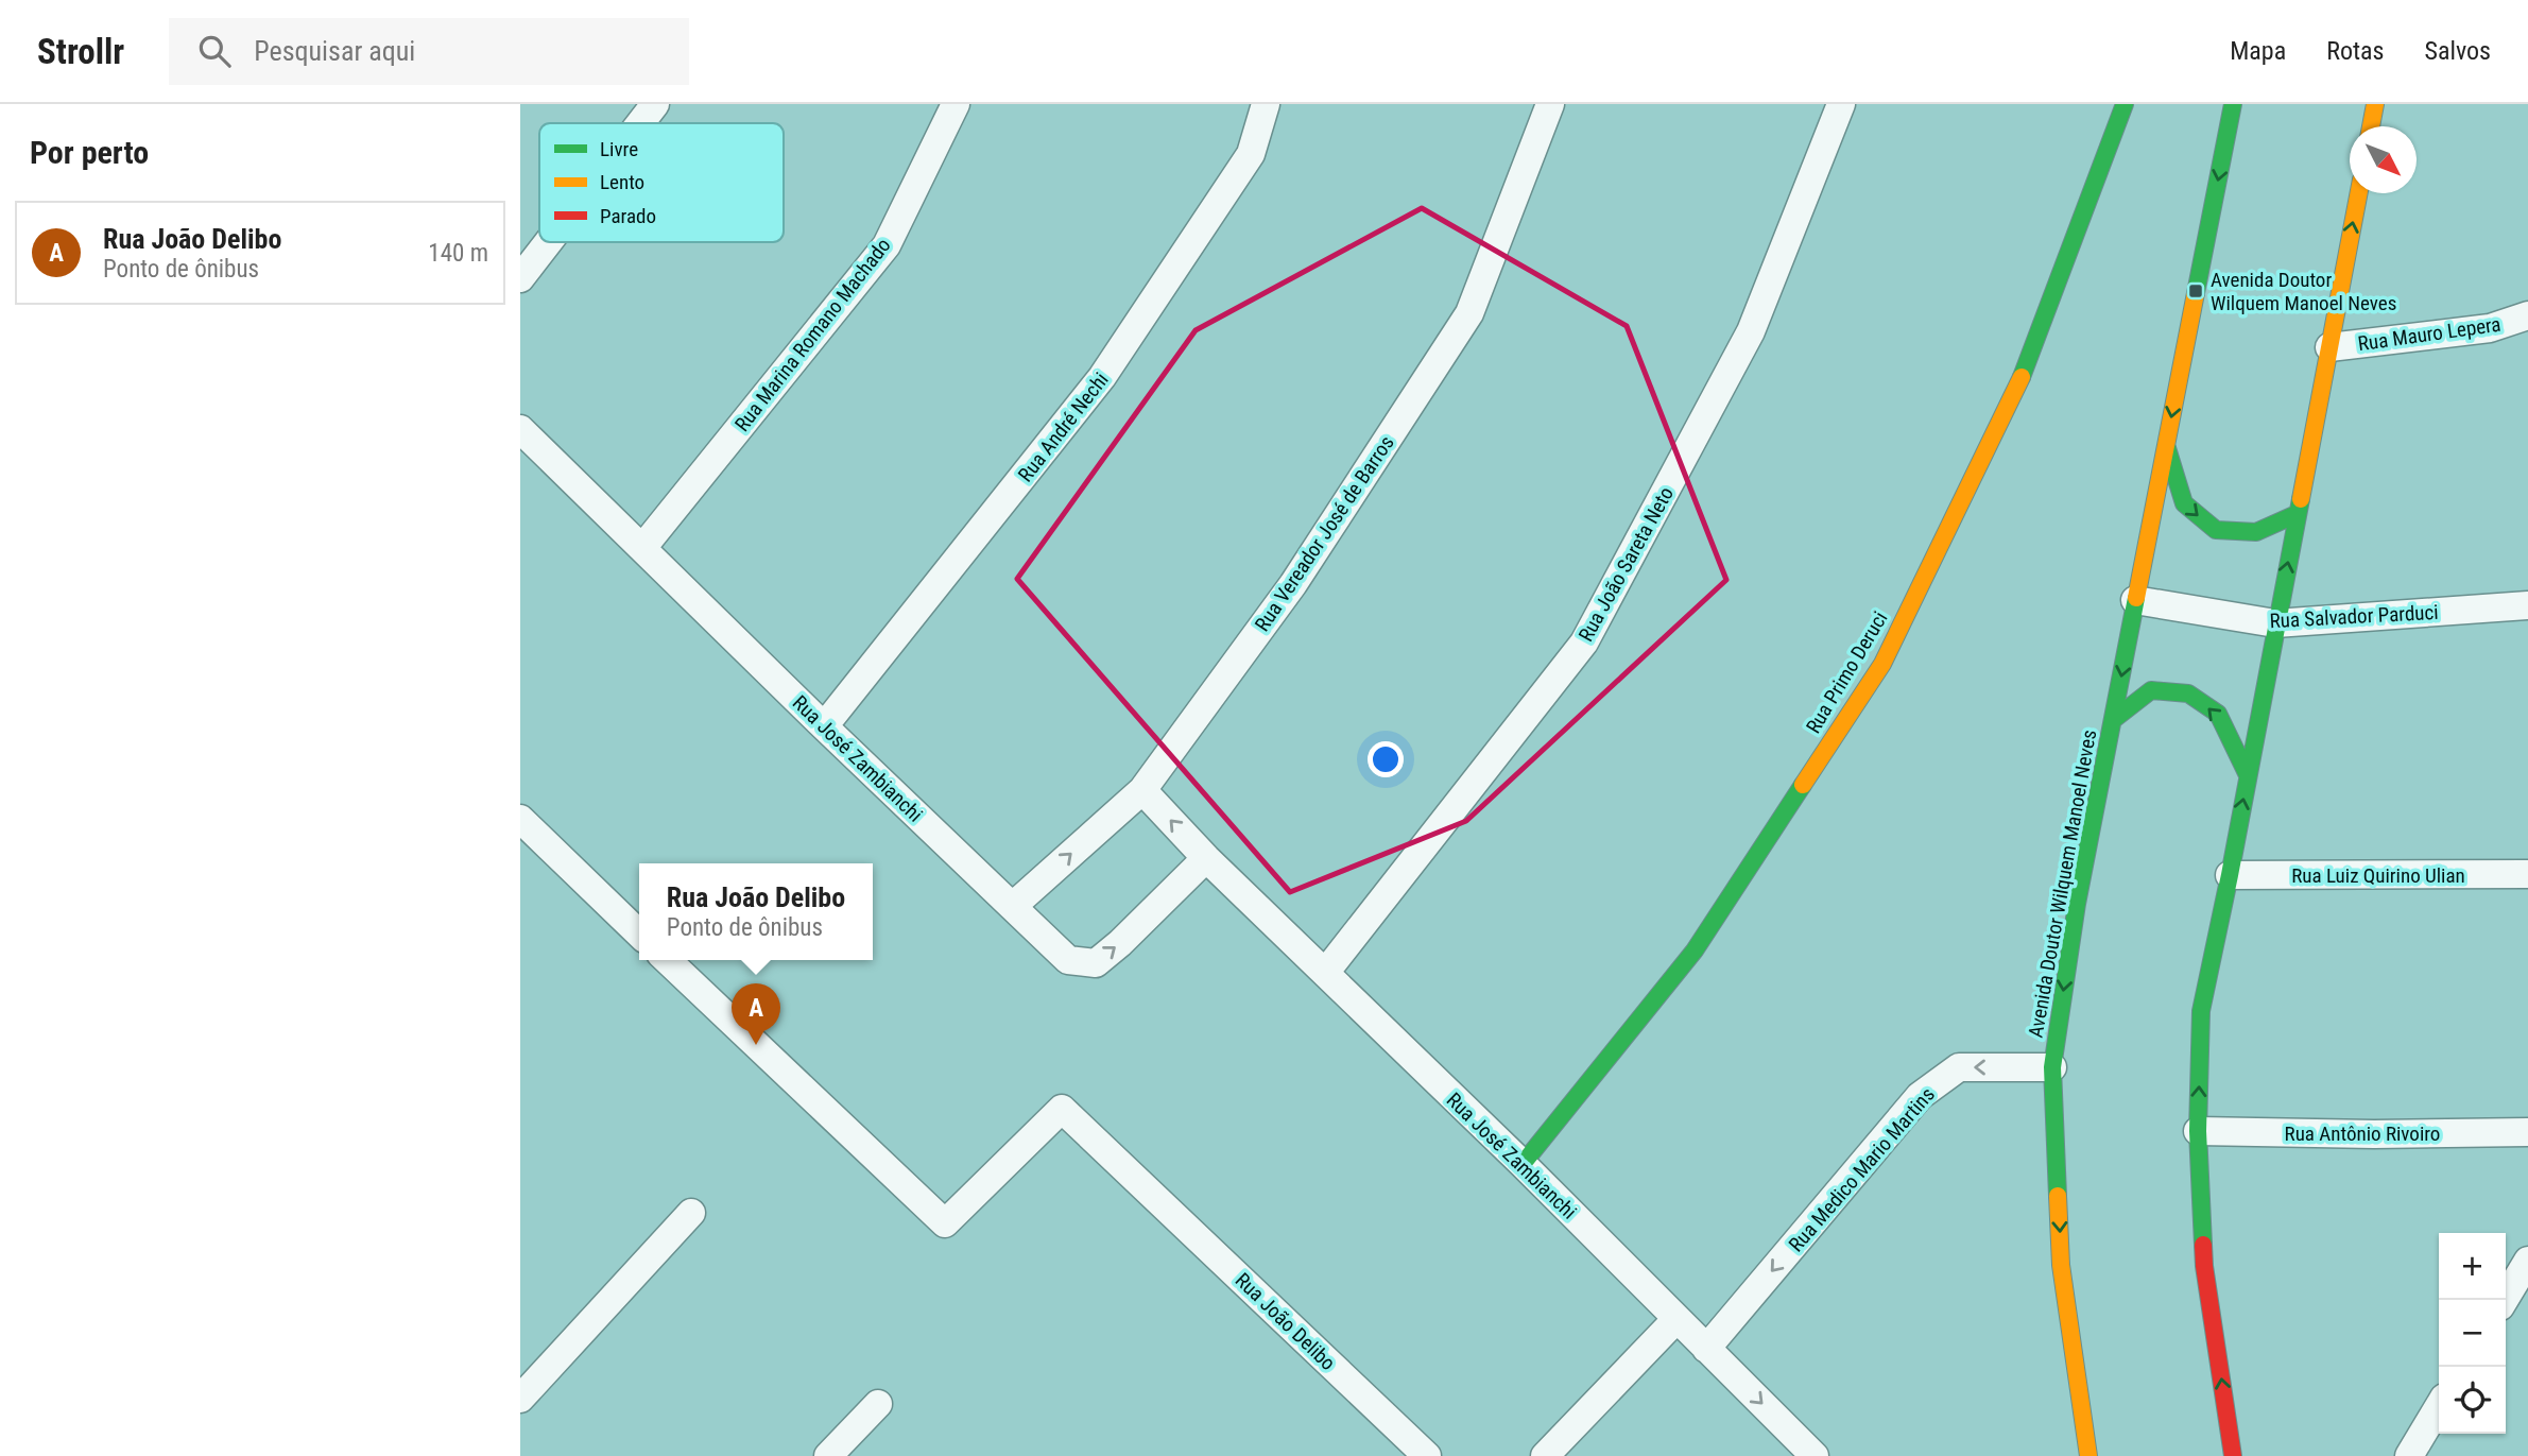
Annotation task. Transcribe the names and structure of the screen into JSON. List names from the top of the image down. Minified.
{"streets":{"street":["Rua Mauro Lepera","Rua Marina Romano Machado","Rua André Nechi","Rua Vereador José de Barros","Rua João Sareta Neto","Rua Salvador Parduci","Rua Primo Deruci","Rua José Zambianchi","Rua Luiz Quirino Ulian","Avenida Doutor Wilquem Manoel Neves","Rua Antônio Rivoiro","Rua Medico Mario Martins","Rua João Delibo"]},"crossings":[["Rua Marina Romano Machado","Rua José Zambianchi"],["Rua André Nechi","Rua José Zambianchi"],["Rua Vereador José de Barros","Rua José Zambianchi"],["Rua João Sareta Neto","Rua José Zambianchi"],["Rua Salvador Parduci","Avenida Doutor Wilquem Manoel Neves"],["Rua Primo Deruci","Rua José Zambianchi"],["Rua José Zambianchi","Rua Medico Mario Martins"],["Avenida Doutor Wilquem Manoel Neves","Rua Medico Mario Martins"]],"one_way":["Rua Medico Mario Martins"],"places":{"transit":["Avenida Doutor Wilquem Manoel Neves"]},"legend":["Livre","Lento","Parado"],"north":"bottom right","page":{"header":"Strollr","search":"Pesquisar aqui","nav":["Mapa","Rotas","Salvos"],"heading":"Por perto","list":[{"mark":"A","name":"Rua João Delibo","note":"Ponto de ônibus","value":"140 m"}],"popup":["Rua João Delibo","Ponto de ônibus"],"pins":"A","map_buttons":["+","−"]}}
